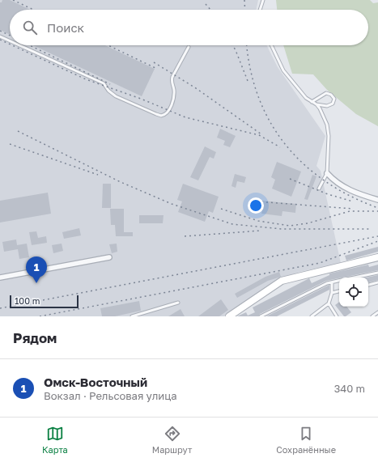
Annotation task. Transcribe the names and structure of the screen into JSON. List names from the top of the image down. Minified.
{"scale_bar":"100 m","page":{"search":"Поиск","pins":"1","scale":"100 m","heading":"Рядом","list":[{"mark":"1","name":"Омск-Восточный","note":"Вокзал · Рельсовая улица","value":"340 m"}],"nav":["Карта","Маршрут","Сохранённые"]}}
